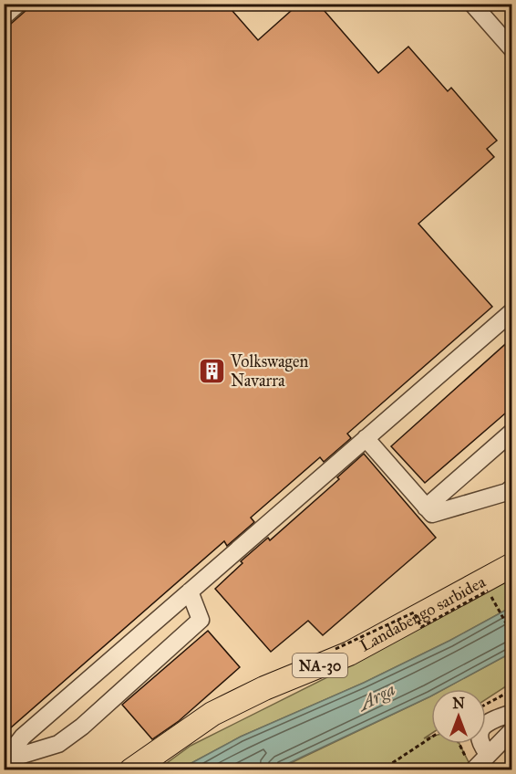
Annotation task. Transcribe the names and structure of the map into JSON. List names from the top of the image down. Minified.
{"streets":{"highway":["Landabengo sarbidea","NA-30"]},"water":["Arga"],"places":{"building":["Volkswagen Navarra"]},"north":"top"}
